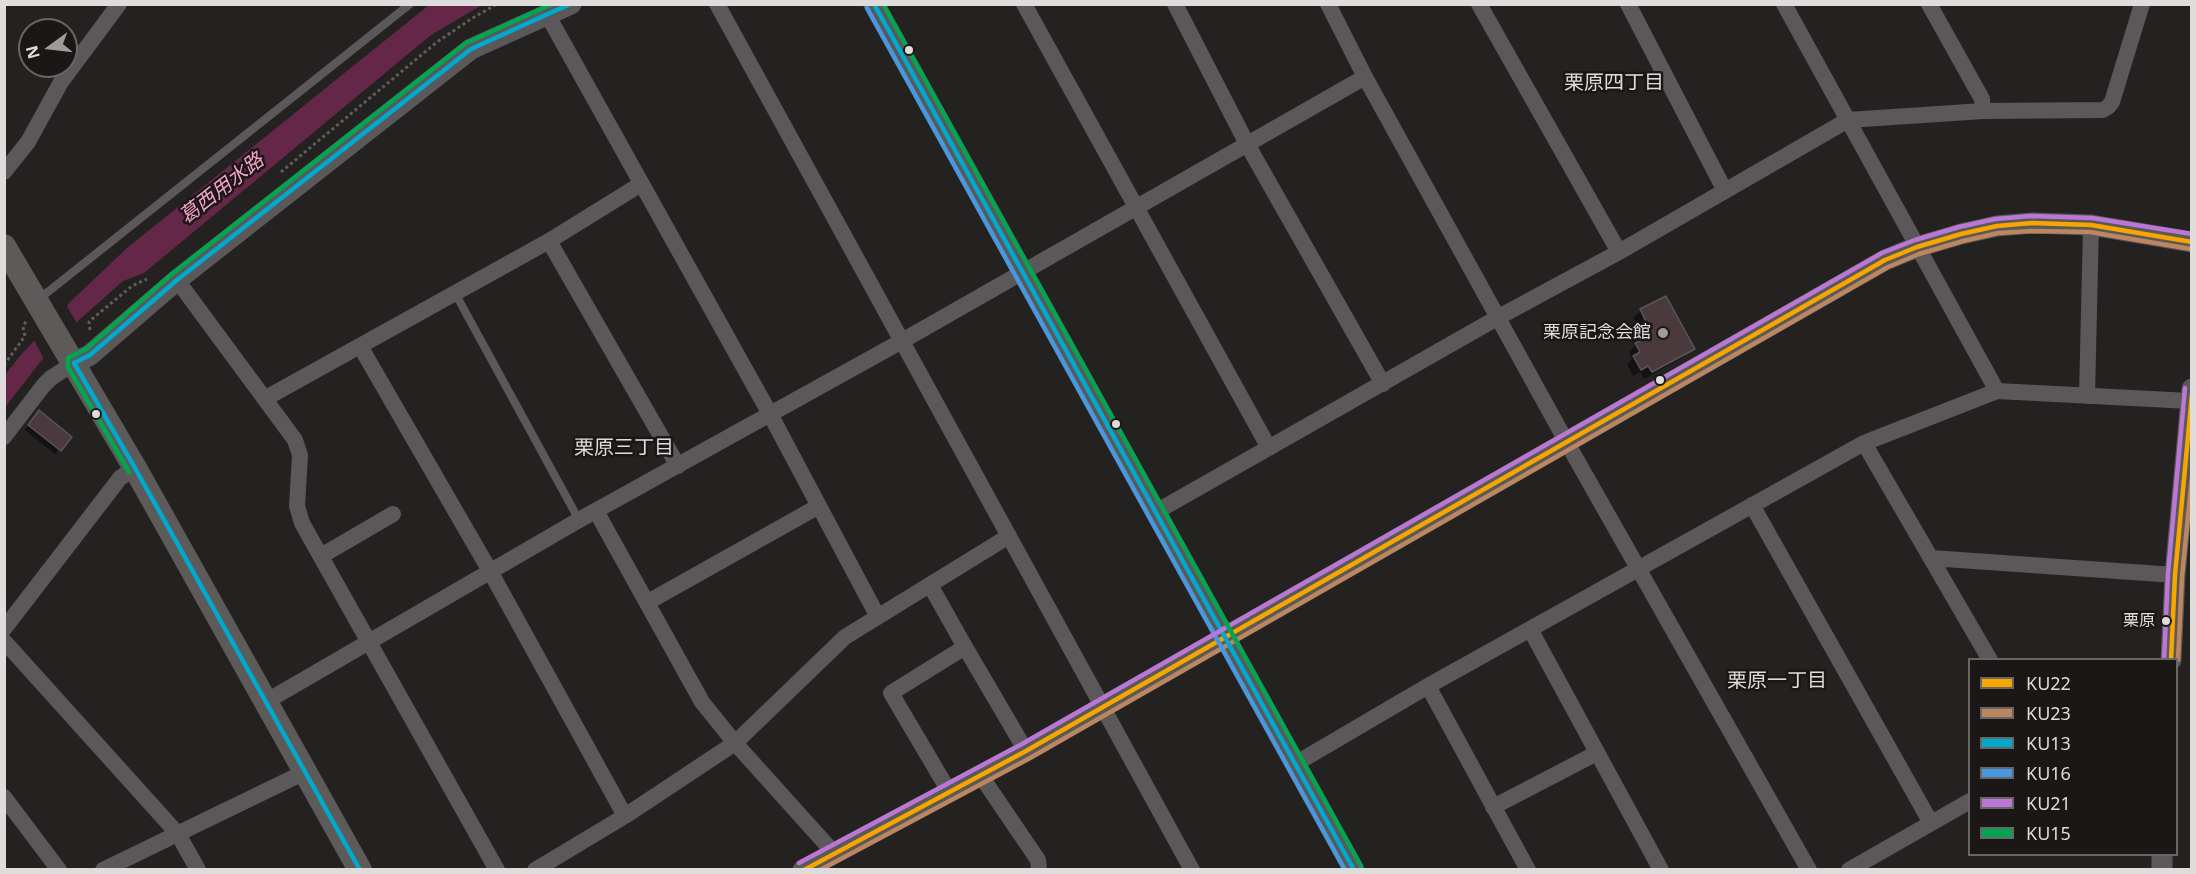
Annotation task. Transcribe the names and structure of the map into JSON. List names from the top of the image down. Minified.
{"districts":["栗原四丁目","栗原三丁目","栗原一丁目"],"water":["葛西用水路"],"places":["栗原記念会館","栗原"],"lines":["transit line KU13","transit line KU15","transit line KU16","transit line KU21","transit line KU22","transit line KU23"],"legend":["KU22","KU23","KU13","KU16","KU21","KU15"],"north":"left"}
